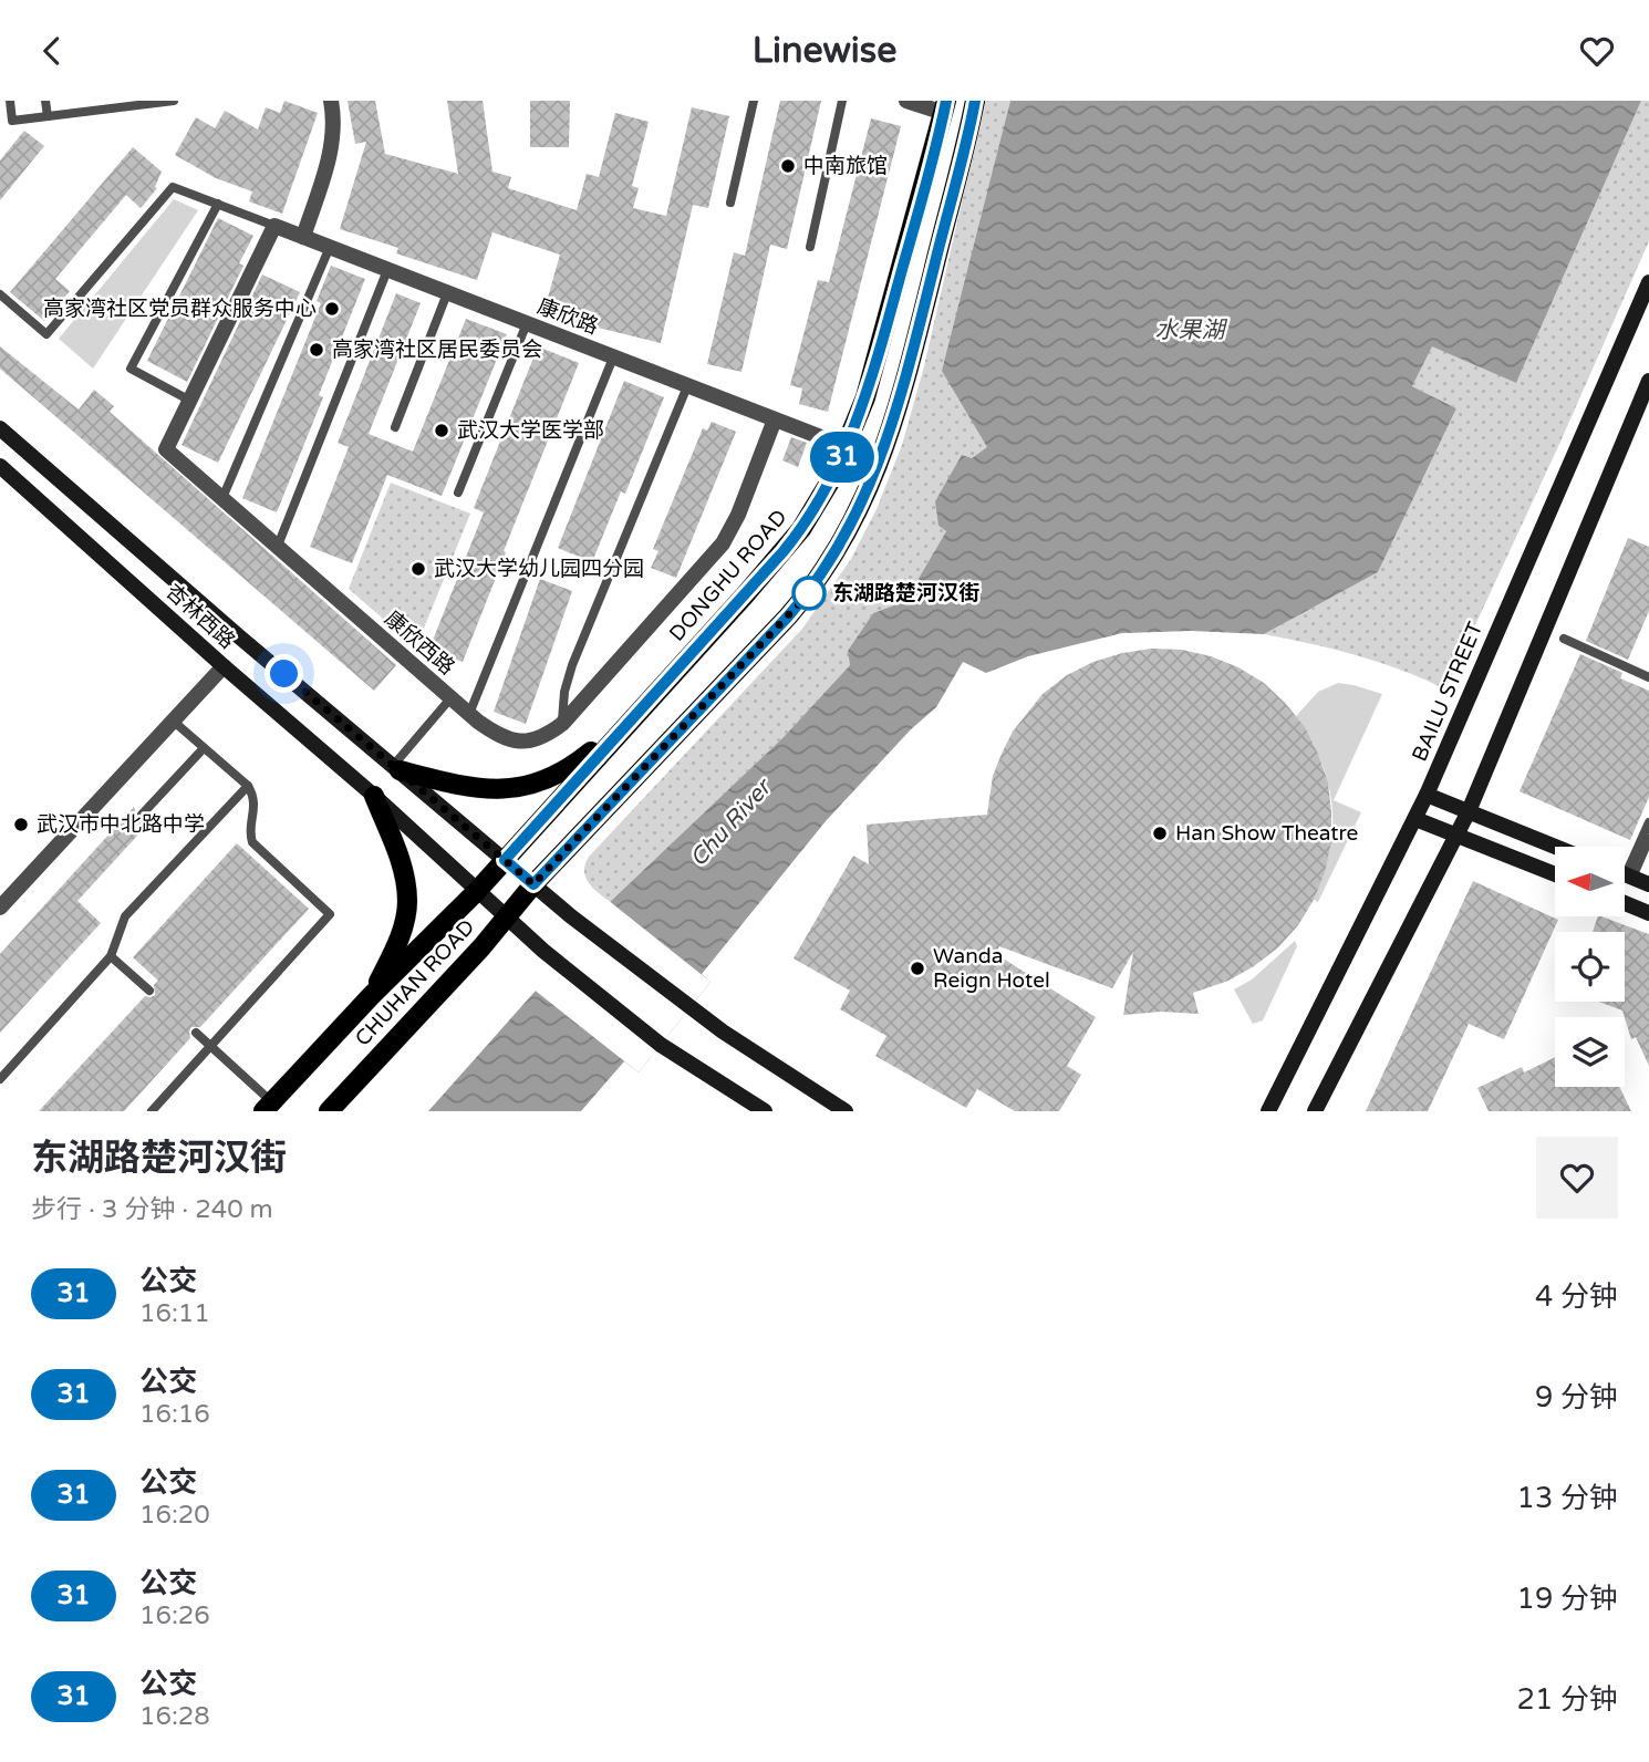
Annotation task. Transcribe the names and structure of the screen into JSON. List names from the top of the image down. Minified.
{"streets":{"main road":["DONGHU ROAD","杏林西路","BAILU STREET","CHUHAN ROAD"],"street":["康欣路","康欣西路"]},"crossings":[["康欣路","DONGHU ROAD"],["康欣路","康欣西路"],["DONGHU ROAD","杏林西路"],["DONGHU ROAD","CHUHAN ROAD"],["杏林西路","CHUHAN ROAD"]],"water":["水果湖","Chu River"],"places":["中南旅馆","高家湾社区党员群众服务中心","高家湾社区居民委员会","武汉大学医学部","武汉大学幼儿园四分园","东湖路楚河汉街","武汉市中北路中学","Han Show Theatre","Wanda Reign Hotel"],"lines":["bus line 31"],"north":"left","page":{"header":"Linewise","on_map":"31","heading":["东湖路楚河汉街","步行 · 3 分钟 · 240 m"],"list":[{"mark":"31","name":"公交","note":"16:11","value":"4 分钟"},{"mark":"31","name":"公交","note":"16:16","value":"9 分钟"},{"mark":"31","name":"公交","note":"16:20","value":"13 分钟"},{"mark":"31","name":"公交","note":"16:26","value":"19 分钟"},{"mark":"31","name":"公交","note":"16:28","value":"21 分钟"}]}}
